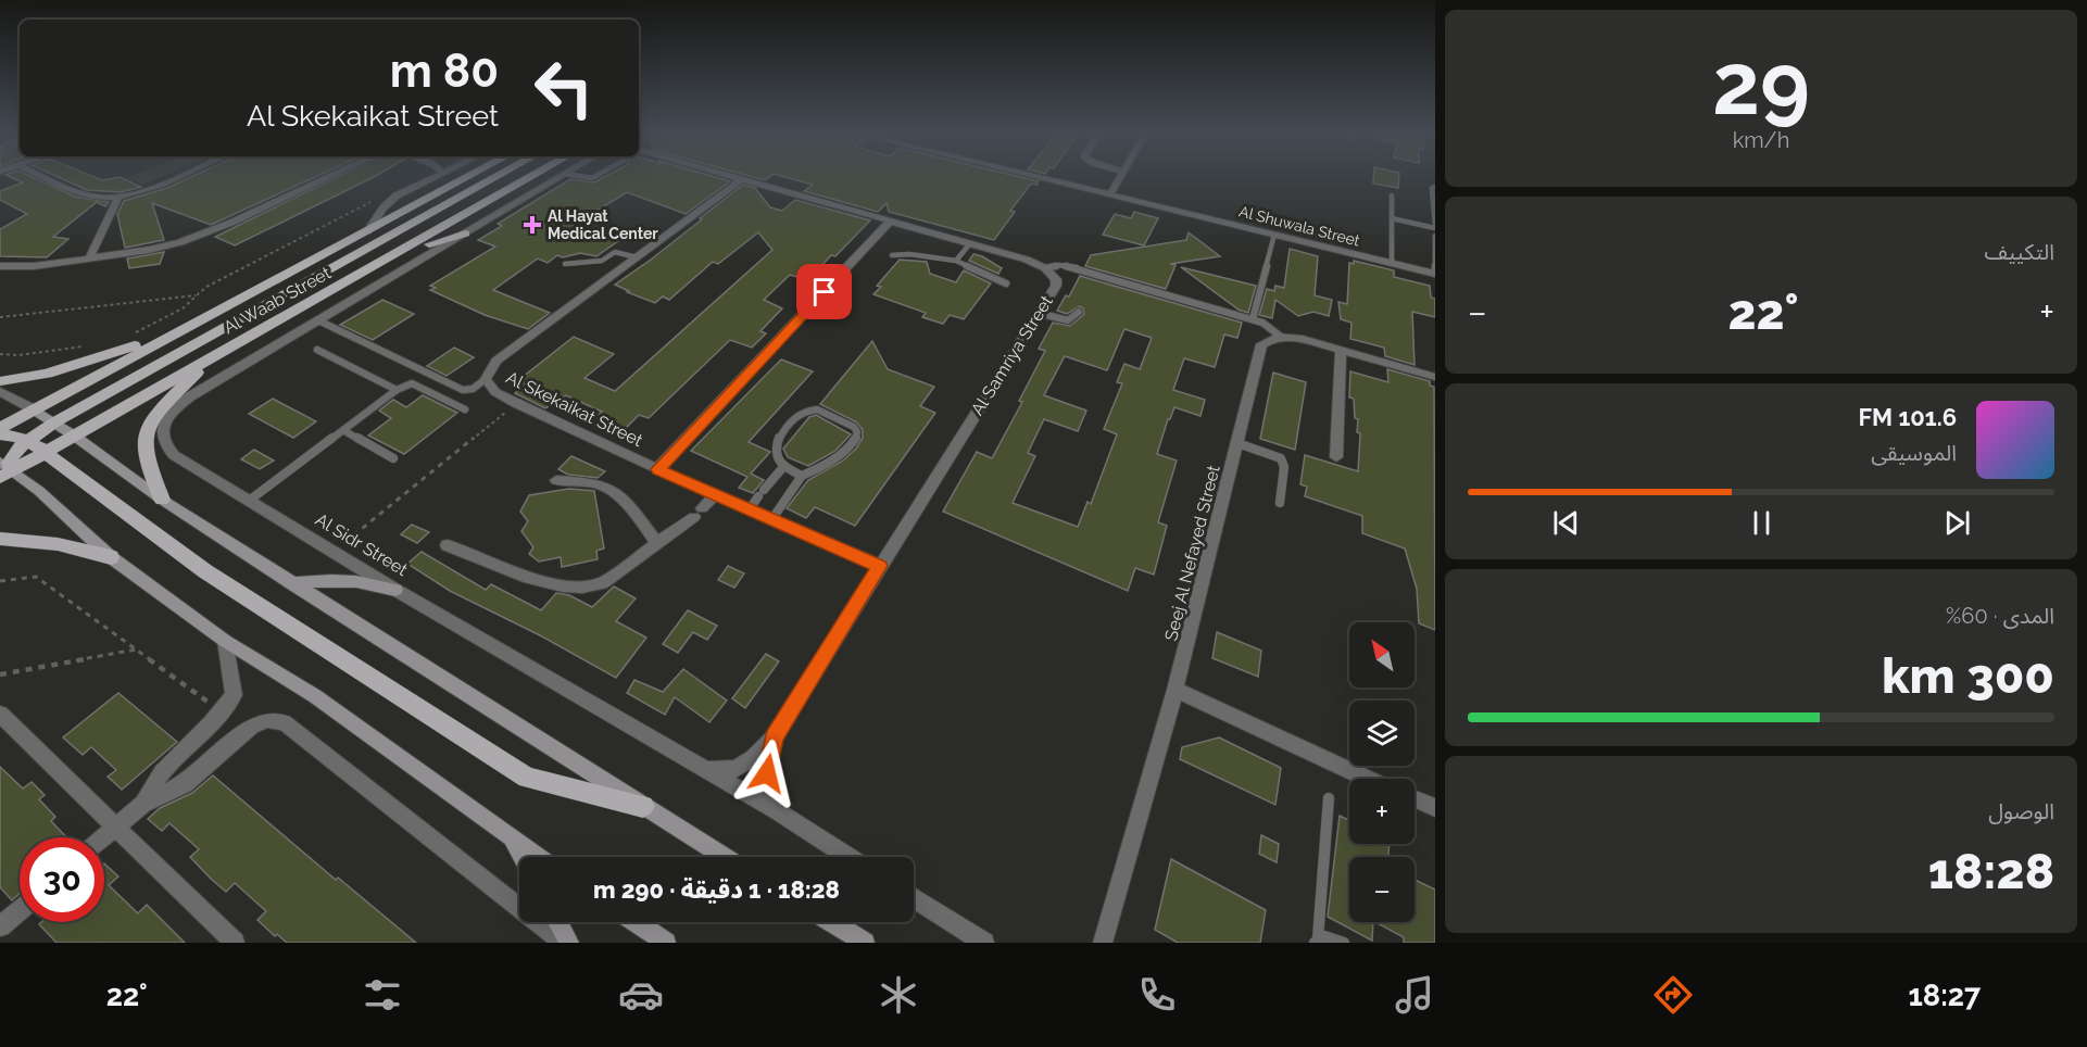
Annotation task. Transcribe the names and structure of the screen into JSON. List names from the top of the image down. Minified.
{"streets":{"main road":["Al Waab Street"],"street":["Al Shuwala Street","Al Samriya Street","Al Skekaikat Street","Al Sidr Street","Seej Al Nefayed Street"]},"crossings":[["Al Samriya Street","Al Skekaikat Street"],["Al Samriya Street","Al Sidr Street"]],"places":{"health":["Al Hayat Medical Center"]},"north":"top left","page":{"tile":[["29","km/h"],"التكييف",["المدى · 60%","300 km"],["الوصول","18:28"]],"turn":["80 m","Al Skekaikat Street"],"heat":["−","22°","+"],"song":["101.6 FM","الموسيقى"],"map_buttons":["+","−"],"limit":"30","trip":"18:28 · 1 دقيقة · 290 m","tabs":["18:27","22°"]}}
